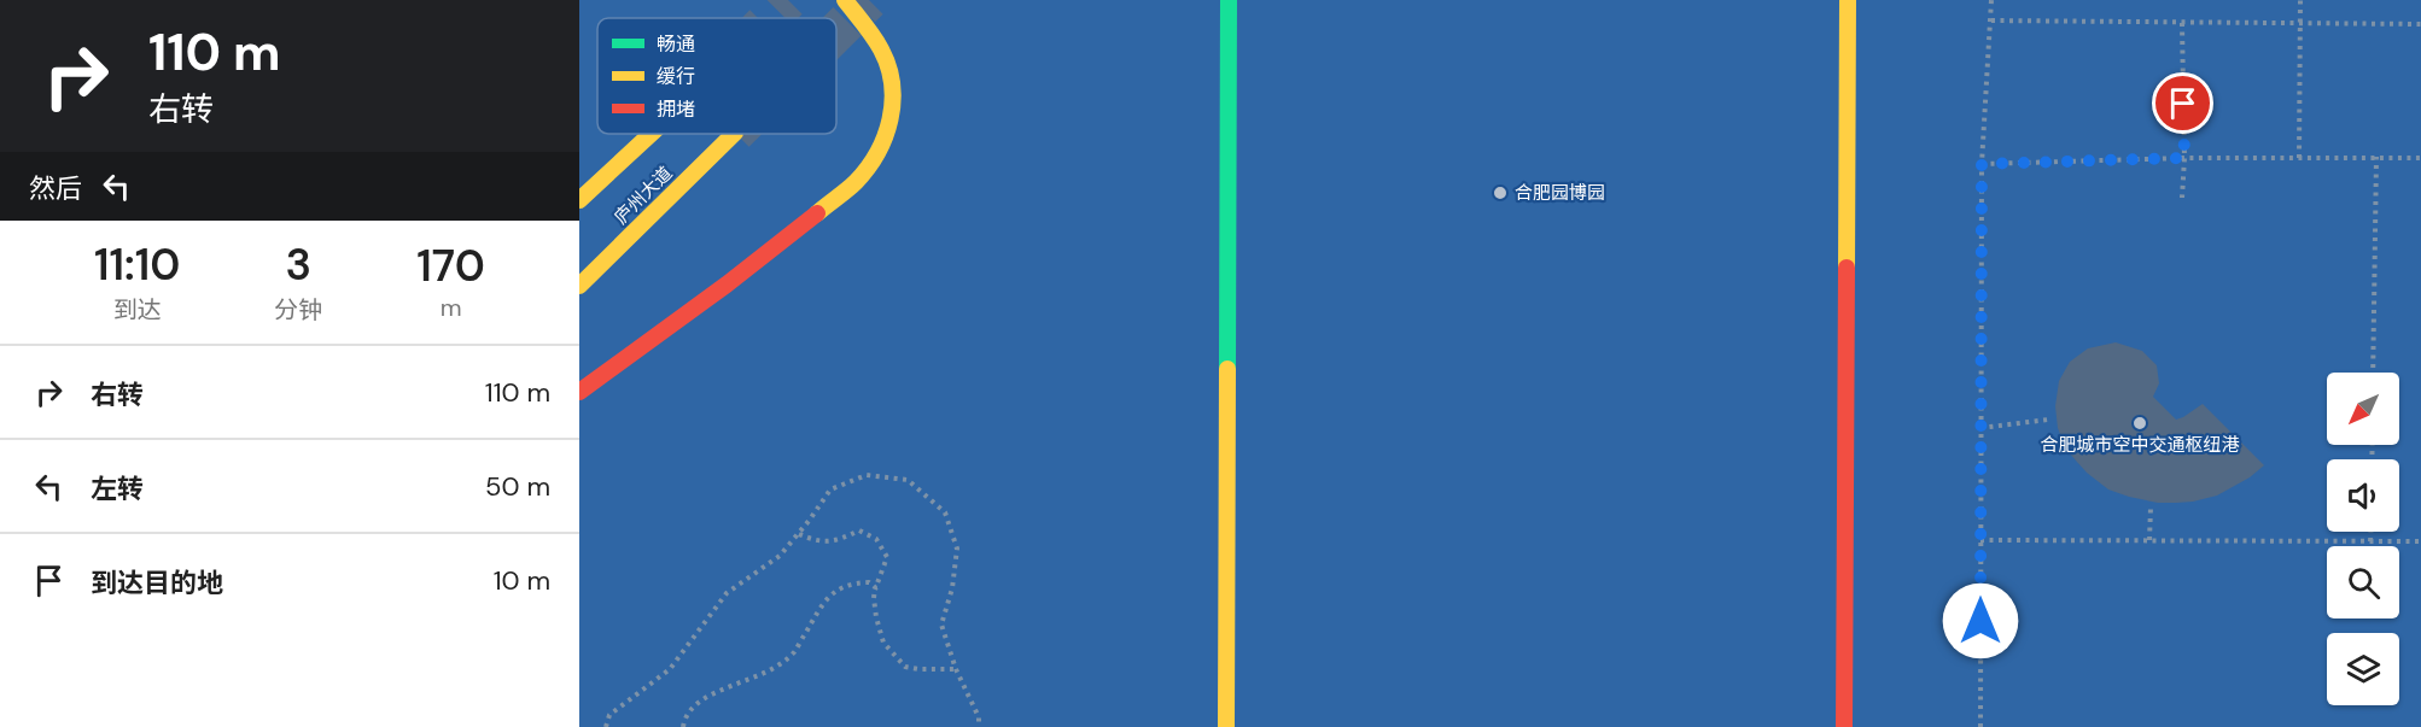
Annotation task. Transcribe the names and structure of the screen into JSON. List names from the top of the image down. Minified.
{"streets":{"street":["庐州大道"]},"places":["合肥园博园","合肥城市空中交通枢纽港"],"legend":["畅通","缓行","拥堵"],"north":"bottom left","page":{"turn":["110 m","右转"],"then":"然后","eta":["11:10","到达","3","分钟","170","m"],"list":[{"name":"右转","value":"110 m"},{"name":"左转","value":"50 m"},{"name":"到达目的地","value":"10 m"}]}}
